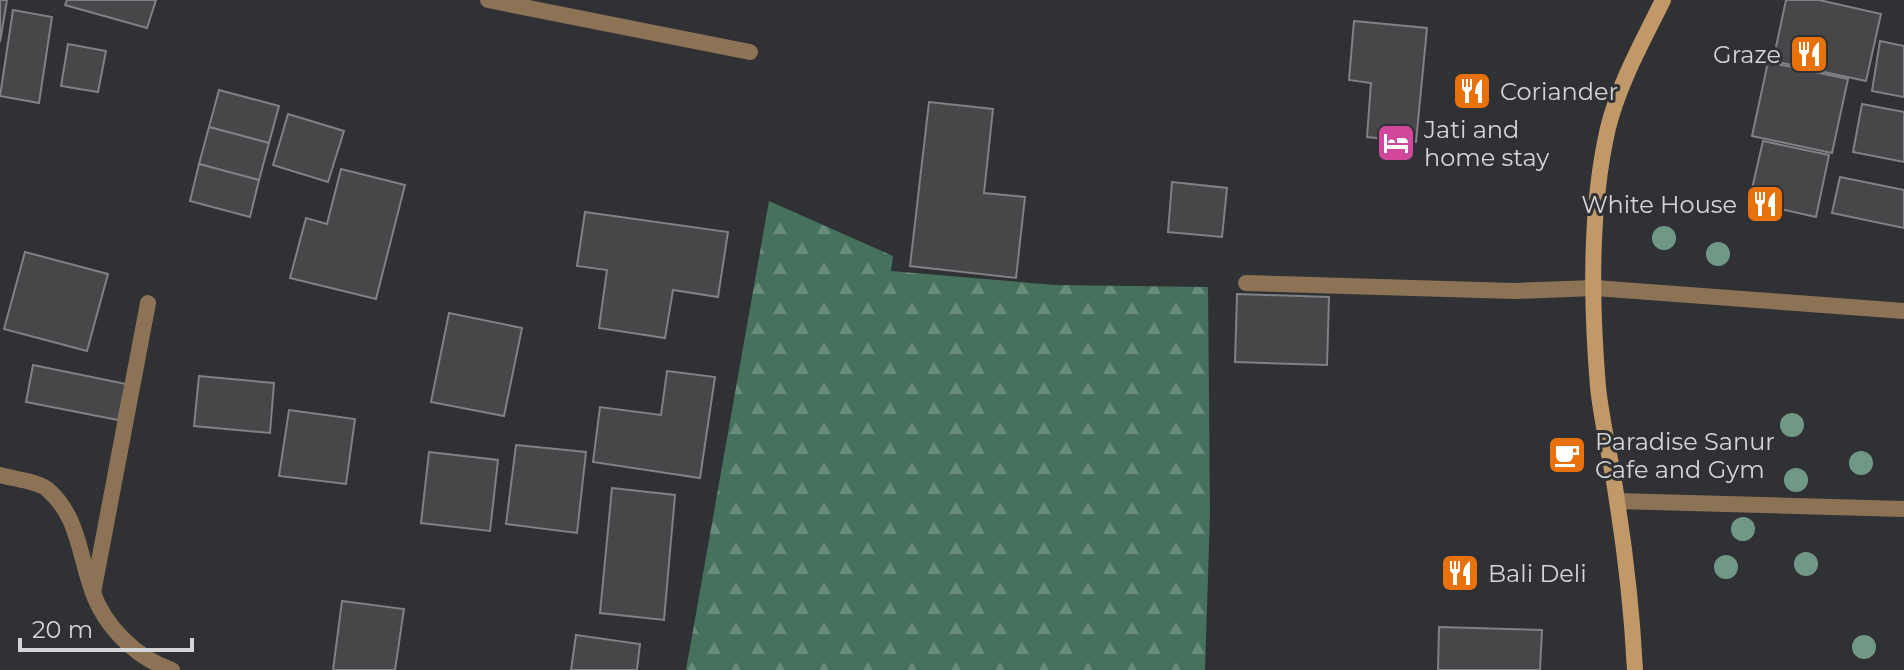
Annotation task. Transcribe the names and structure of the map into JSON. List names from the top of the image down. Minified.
{"places":{"restaurant":["Graze","Coriander","White House","Bali Deli"],"hotel":["Jati and home stay"],"cafe":["Paradise Sanur Cafe and Gym"]},"scale_bar":"20 m"}
